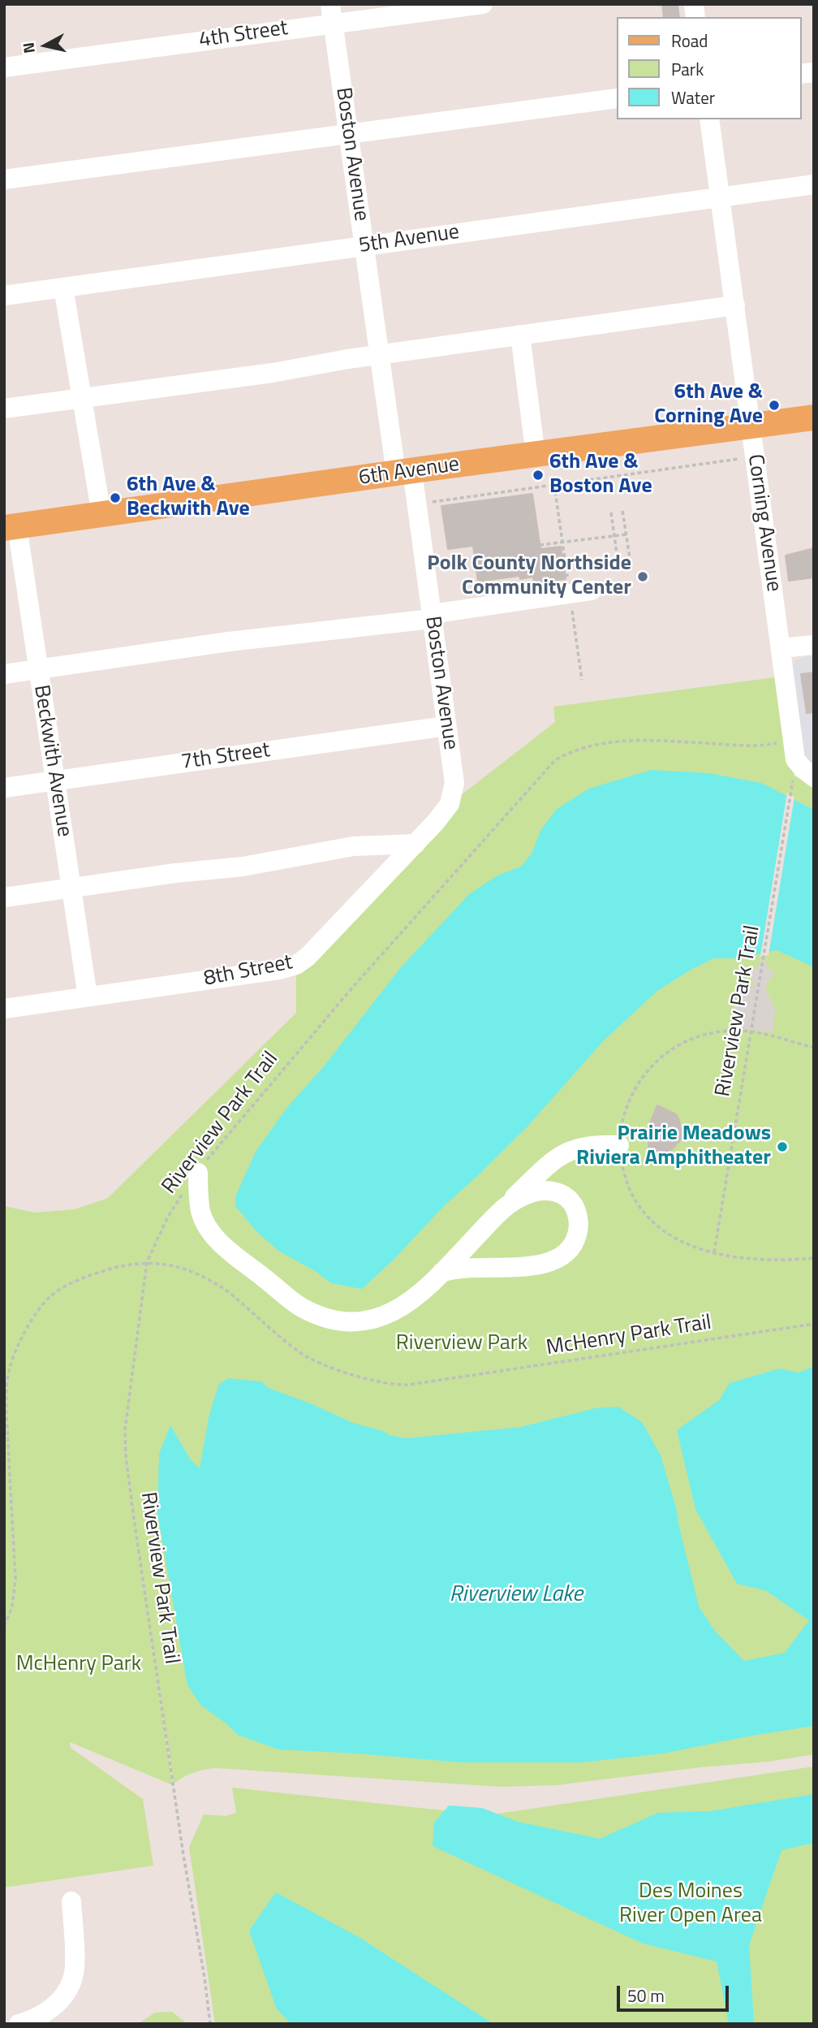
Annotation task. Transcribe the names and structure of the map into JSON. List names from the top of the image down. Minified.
{"streets":{"main road":["6th Avenue"],"street":["4th Street","Boston Avenue","5th Avenue","Corning Avenue","7th Street","Beckwith Avenue","8th Street"],"path":["Riverview Park Trail","McHenry Park Trail"]},"crossings":[["4th Street","Boston Avenue"],["Boston Avenue","5th Avenue"],["Boston Avenue","6th Avenue"],["Boston Avenue","7th Street"],["Boston Avenue","8th Street"],["5th Avenue","Corning Avenue"],["6th Avenue","Corning Avenue"],["6th Avenue","Beckwith Avenue"],["Corning Avenue","Riverview Park Trail"],["7th Street","Beckwith Avenue"],["Beckwith Avenue","8th Street"],["Riverview Park Trail","McHenry Park Trail"]],"water":["Riverview Lake"],"parks":["Riverview Park","McHenry Park","Des Moines River Open Area"],"places":["6th Ave & Corning Ave","6th Ave & Boston Ave","6th Ave & Beckwith Ave","Polk County Northside Community Center","Prairie Meadows Riviera Amphitheater"],"legend":["Road","Park","Water"],"scale_bar":"50 m","north":"left"}
